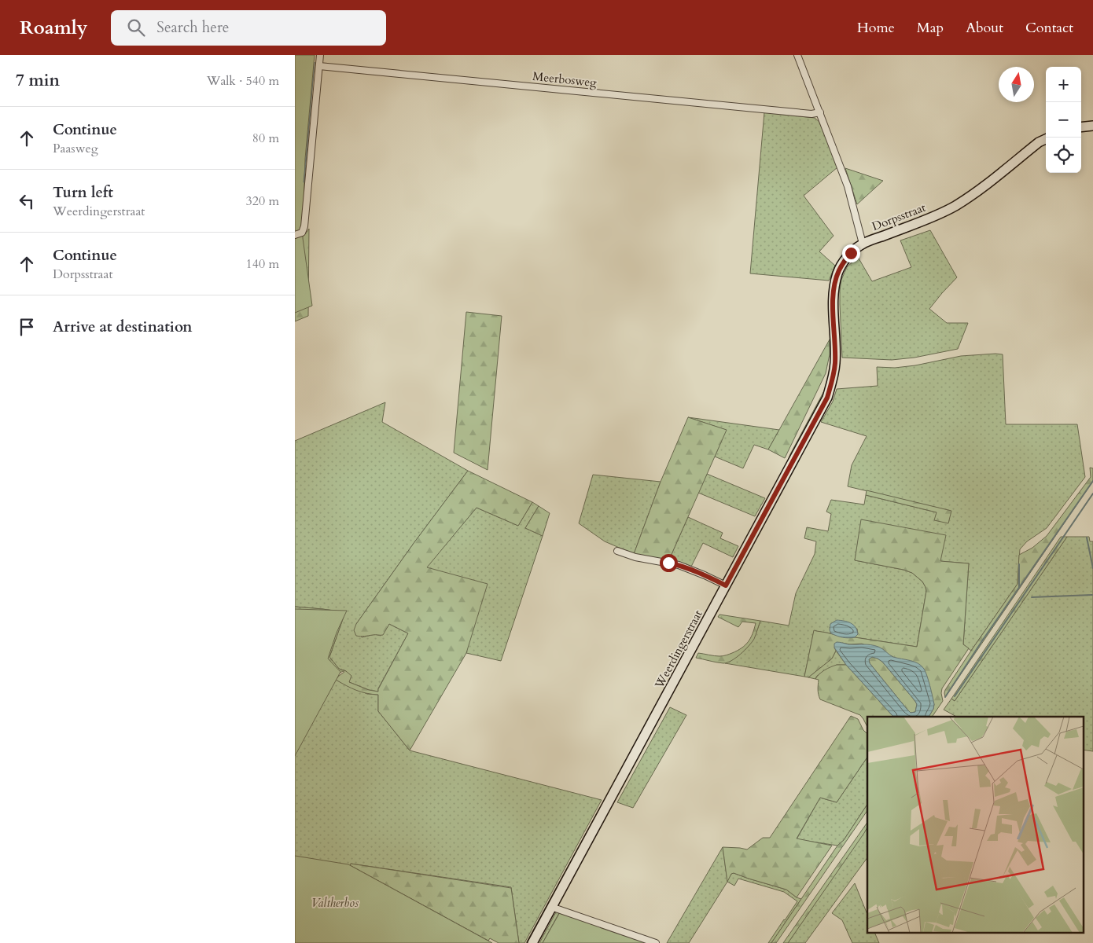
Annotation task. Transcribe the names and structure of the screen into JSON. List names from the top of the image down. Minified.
{"streets":{"main road":["Dorpsstraat","Weerdingerstraat"],"street":["Meerbosweg"]},"crossings":[["Dorpsstraat","Weerdingerstraat"]],"parks":["Valtherbos"],"north":"top","page":{"header":"Roamly","search":"Search here","nav":["Home","Map","About","Contact"],"heading":["7 min","Walk · 540 m"],"map_buttons":["+","−"],"list":[["Continue","Paasweg","80 m"],["Turn left","Weerdingerstraat","320 m"],["Continue","Dorpsstraat","140 m"],"Arrive at destination"]}}
